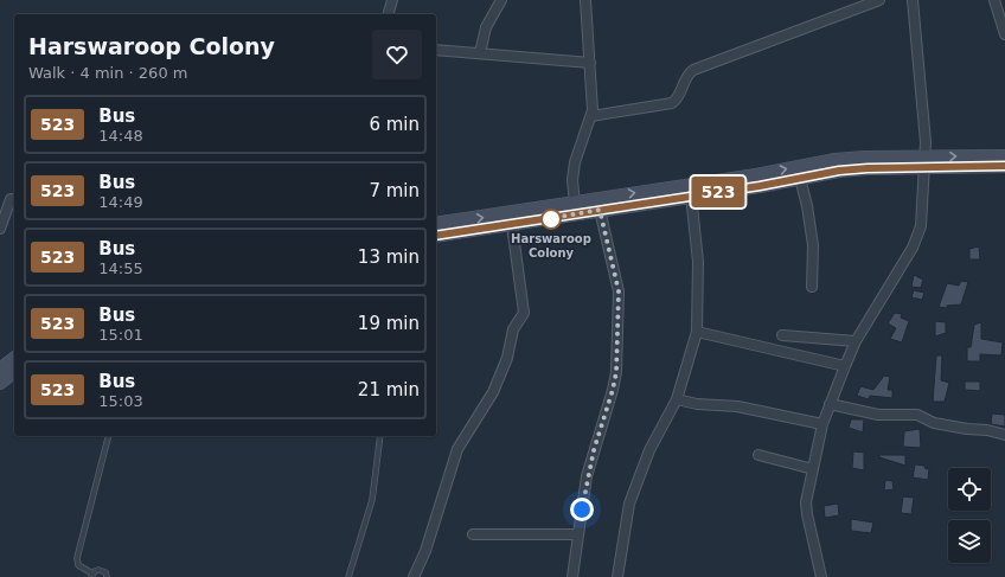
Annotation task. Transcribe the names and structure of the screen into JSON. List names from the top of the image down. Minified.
{"places":["Harswaroop Colony"],"lines":["bus line 523"],"page":{"on_map":"523","heading":["Harswaroop Colony","Walk · 4 min · 260 m"],"list":[{"mark":"523","name":"Bus","note":"14:48","value":"6 min"},{"mark":"523","name":"Bus","note":"14:49","value":"7 min"},{"mark":"523","name":"Bus","note":"14:55","value":"13 min"},{"mark":"523","name":"Bus","note":"15:01","value":"19 min"},{"mark":"523","name":"Bus","note":"15:03","value":"21 min"}]}}
